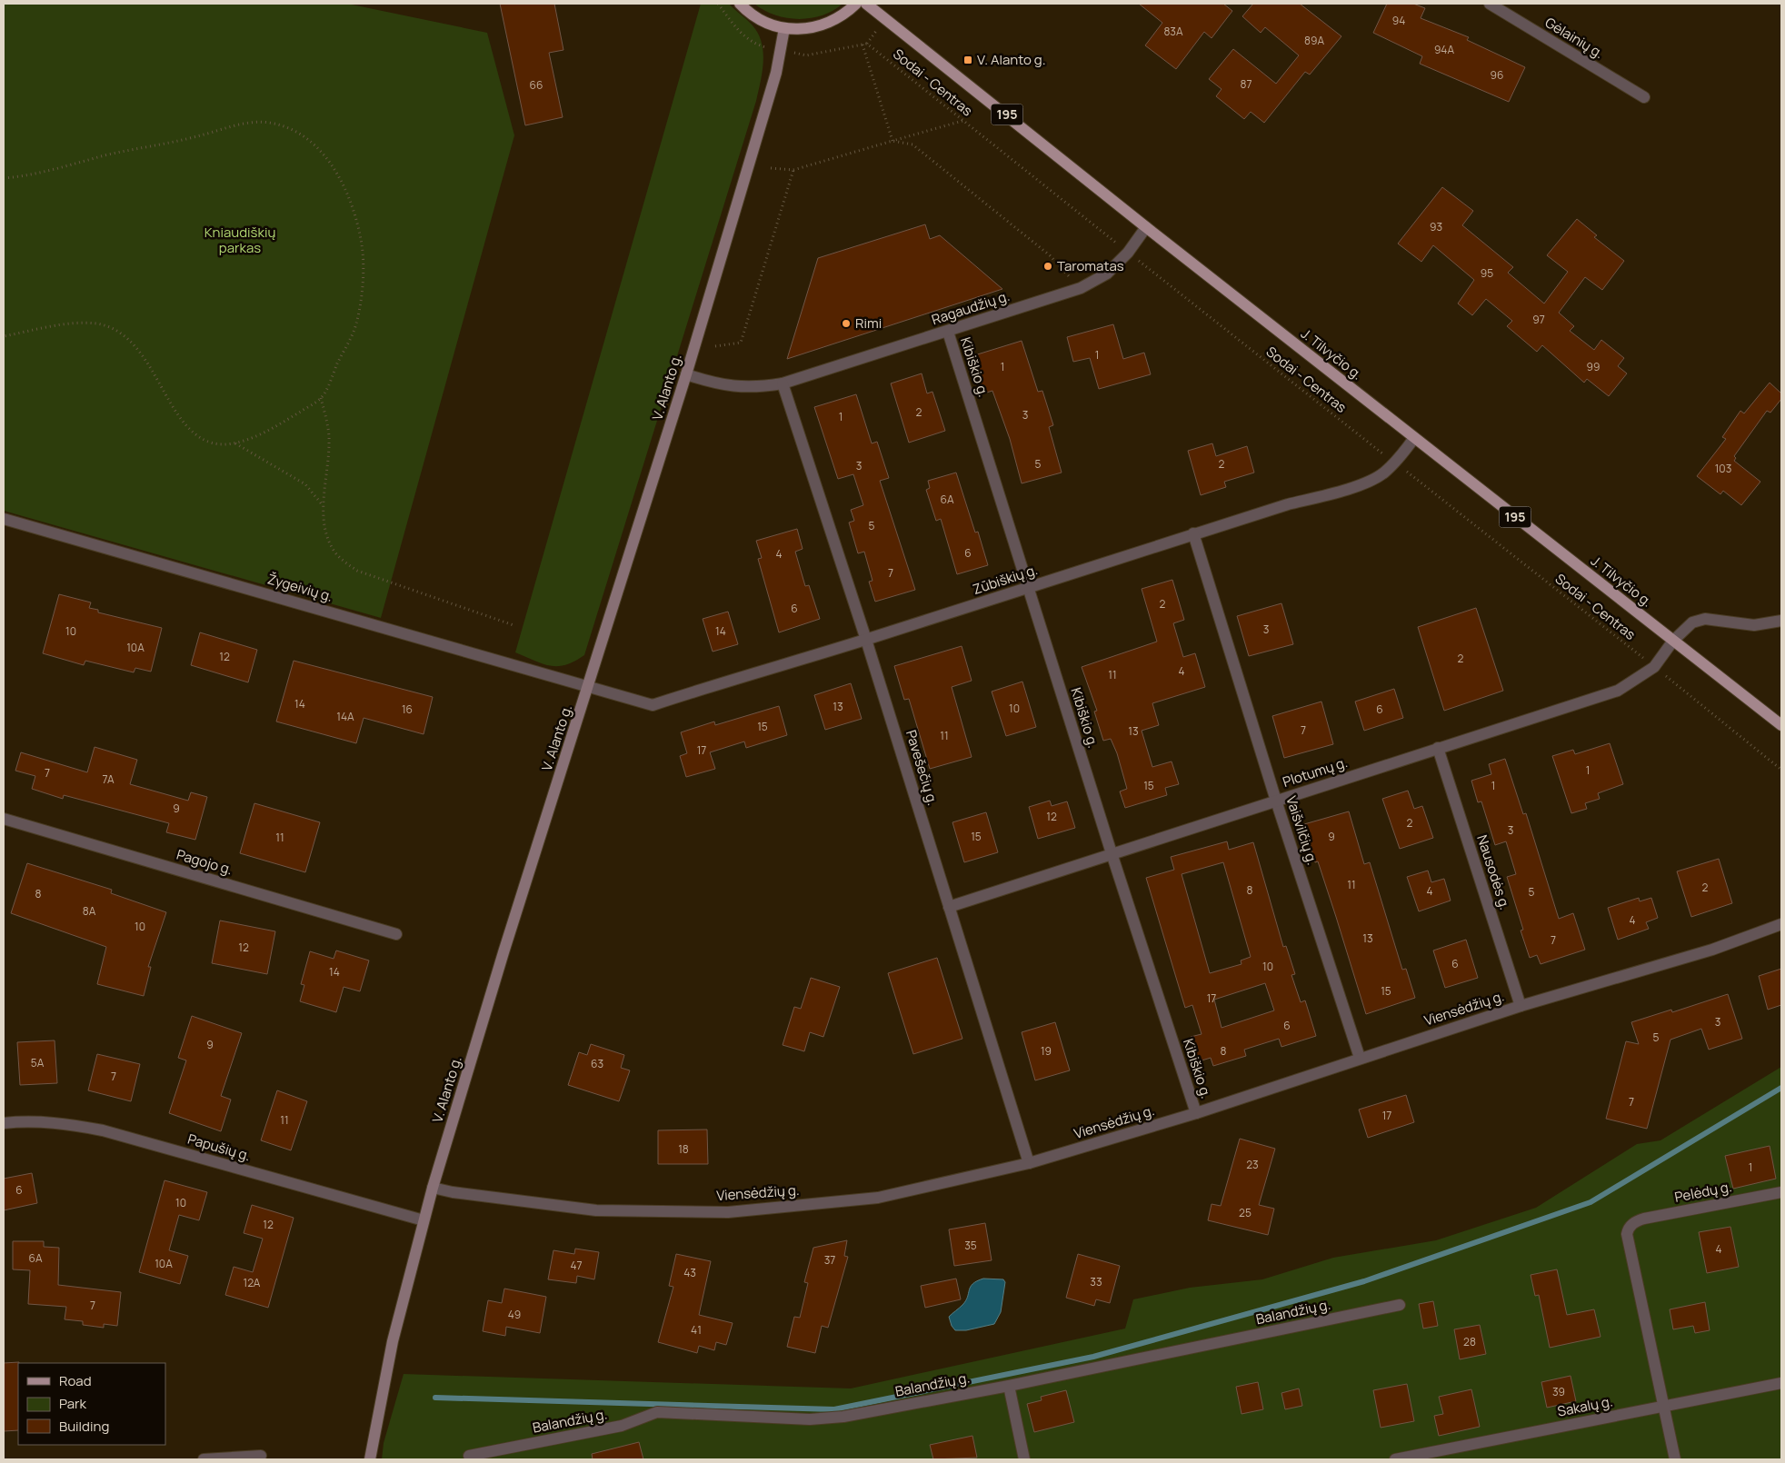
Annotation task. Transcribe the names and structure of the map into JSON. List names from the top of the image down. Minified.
{"streets":{"main road":["195","J. Tilvyčio g.","V. Alanto g."],"street":["Gėlainių g.","Ragaudžių g.","Kibiškio g.","Zūbiškių g.","Žygeivių g.","Pavešečių g.","Plotumų g.","Vaišvilčių g.","Pagojo g.","Nausodės g.","Viensėdžių g.","Papušių g.","Pelėdų g.","Balandžių g.","Sakalų g."],"path":["Sodai - Centras"]},"crossings":[["Sodai - Centras","Ragaudžių g."],["Sodai - Centras","Zūbiškių g."],["Sodai - Centras","Plotumų g."],["Ragaudžių g.","J. Tilvyčio g."],["Ragaudžių g.","Kibiškio g."],["Ragaudžių g.","V. Alanto g."],["Ragaudžių g.","Pavešečių g."],["J. Tilvyčio g.","Zūbiškių g."],["J. Tilvyčio g.","Plotumų g."],["Kibiškio g.","Zūbiškių g."],["Kibiškio g.","Plotumų g."],["Kibiškio g.","Viensėdžių g."],["V. Alanto g.","Zūbiškių g."],["V. Alanto g.","Žygeivių g."],["V. Alanto g.","Viensėdžių g."],["V. Alanto g.","Papušių g."],["Zūbiškių g.","Žygeivių g."],["Zūbiškių g.","Pavešečių g."],["Zūbiškių g.","Vaišvilčių g."],["Pavešečių g.","Plotumų g."],["Pavešečių g.","Viensėdžių g."],["Plotumų g.","Vaišvilčių g."],["Plotumų g.","Nausodės g."],["Vaišvilčių g.","Viensėdžių g."],["Nausodės g.","Viensėdžių g."],["Pelėdų g.","Sakalų g."]],"parks":["Kniaudiškių parkas"],"places":{"transit":["V. Alanto g."],"other":["Taromatas","Rimi"]},"house_numbers":["94","83A","89A","94A","96","87","66","93","95","97","1","1","99","2","3","1","5","2","3","103","6A","5","6","4","7","2","6","3","10","14","10A","12","2","4","11","14","13","10","16","6","14A","15","7","13","11","17","1","7","7A","15","1","9","12","2","3","15","9","11","11","2","8","4","5","8","8A","4","10","13","7","12","6","10","14","15","17","3","6","5","9","19","8","5A","63","7","7","17","11","18","23","1","6","10","25","12","35","4","6A","37","10A","47","43","33","12A","7","49","41","28","39"],"legend":["Road","Park","Building"]}
